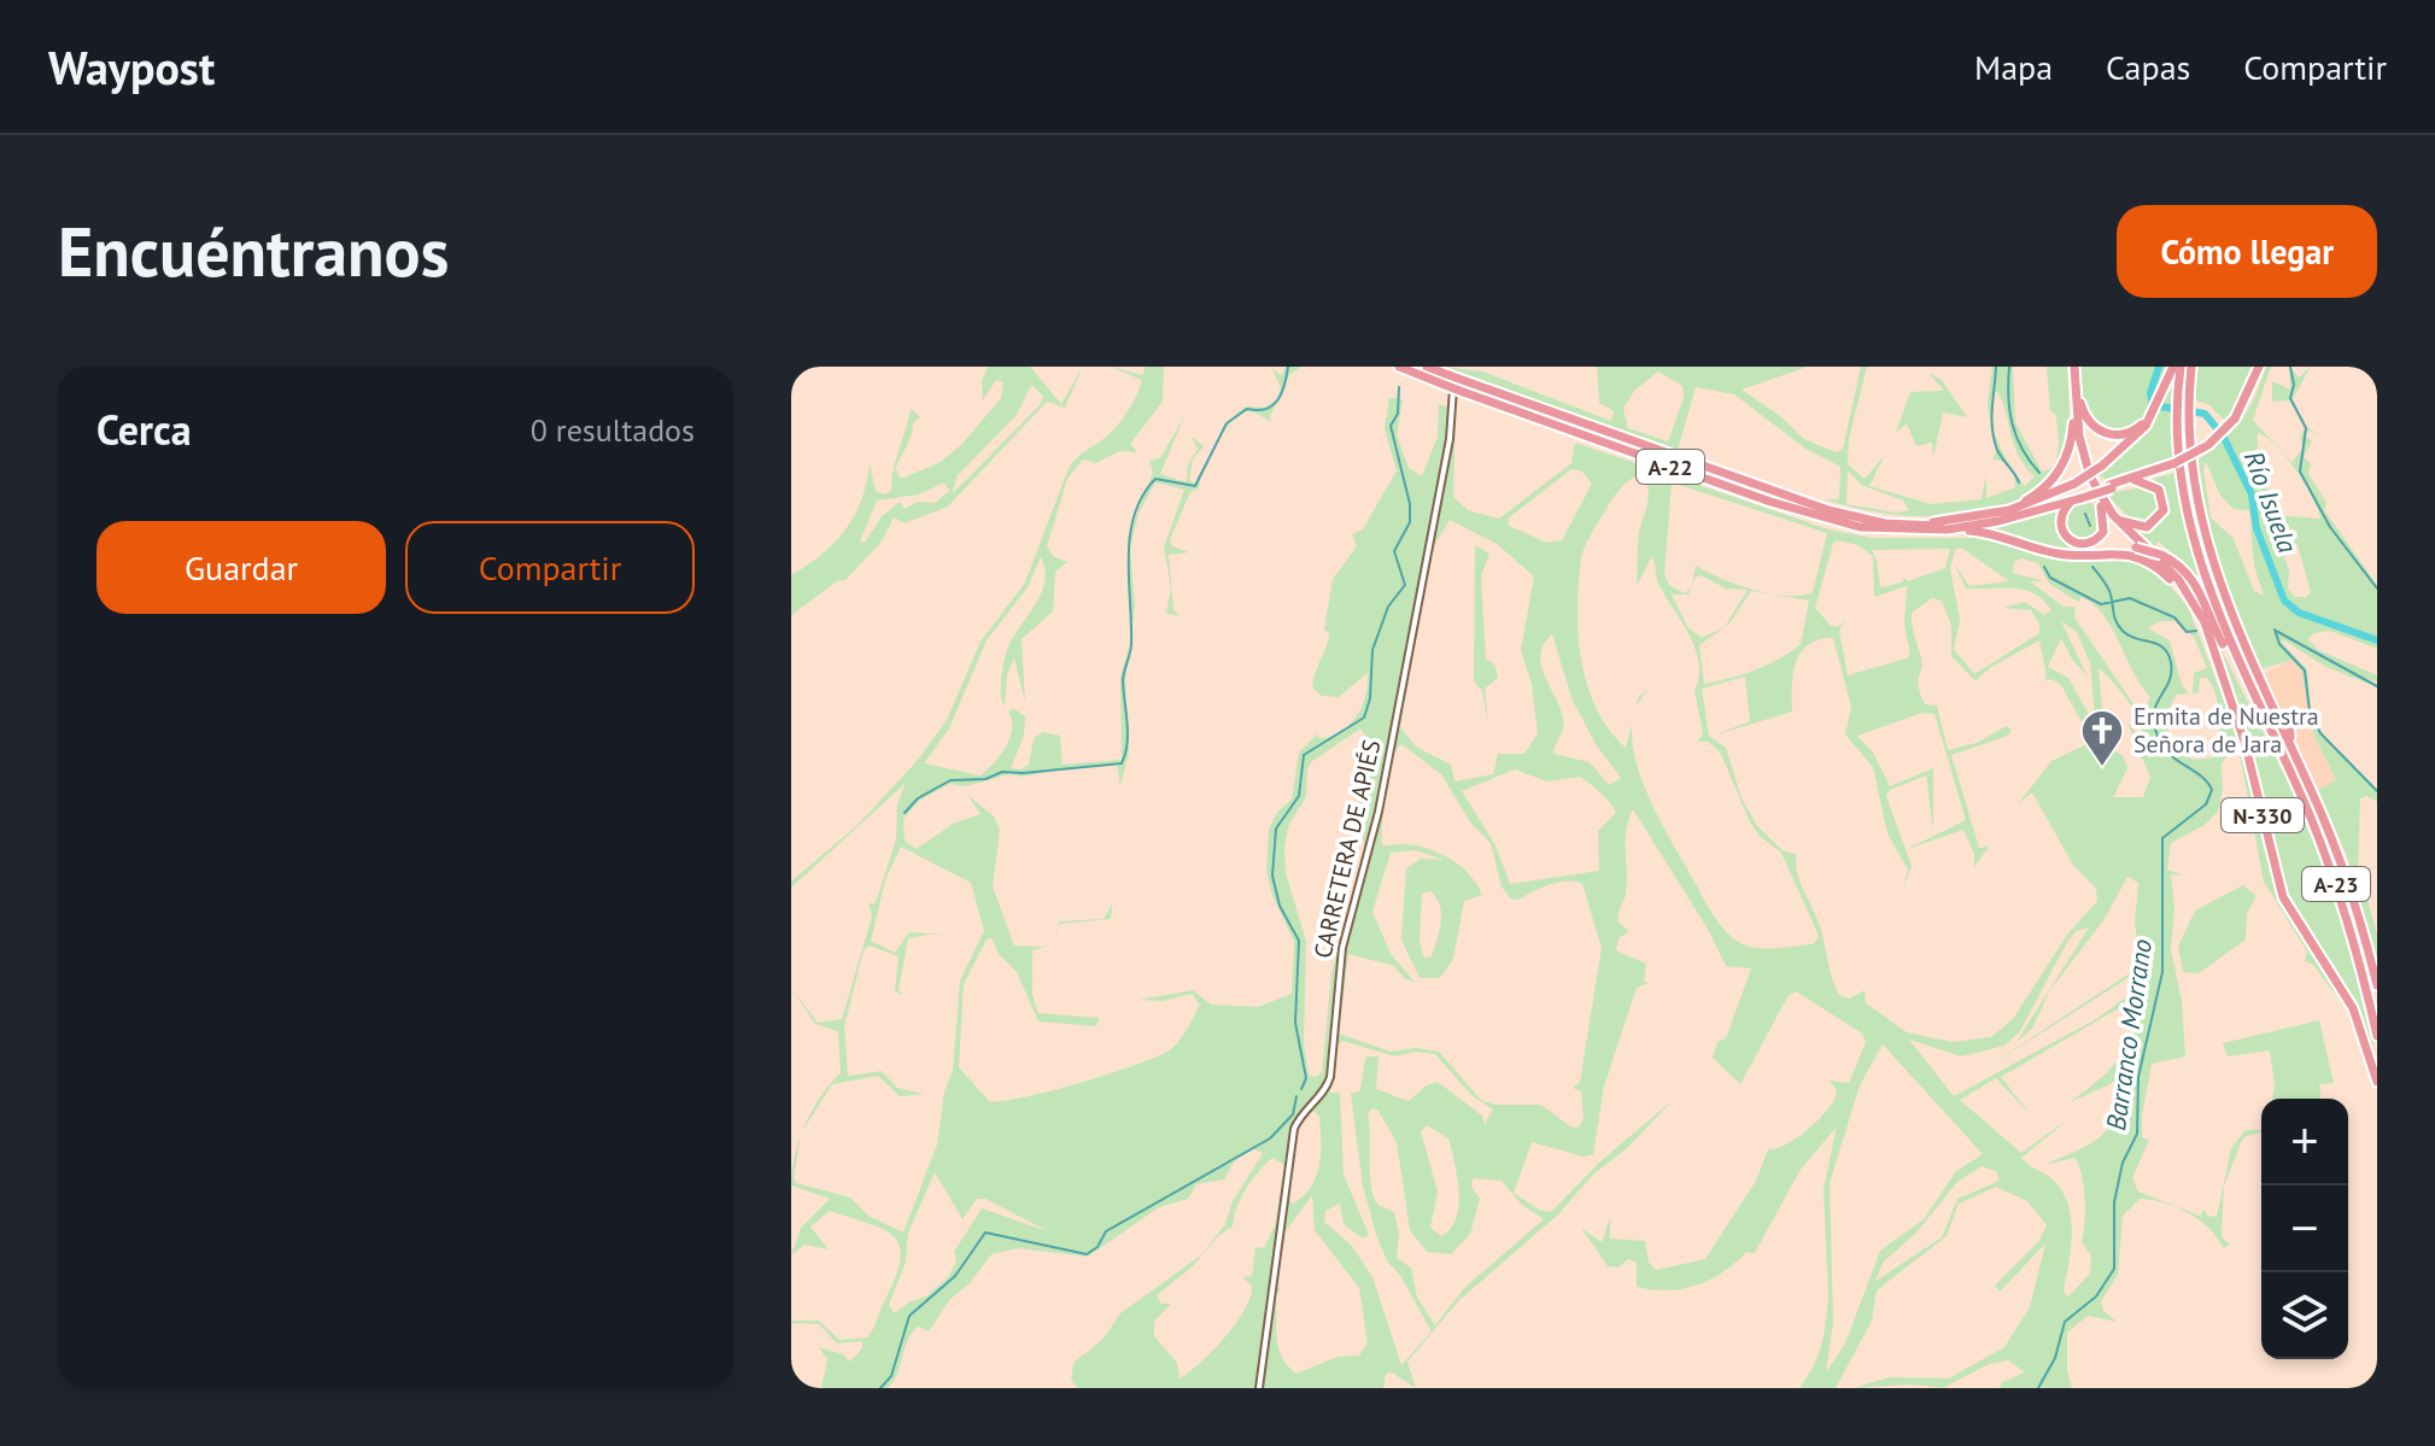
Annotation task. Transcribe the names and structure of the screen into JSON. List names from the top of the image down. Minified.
{"streets":{"highway":["A-22","N-330","A-23"],"street":["CARRETERA DE APIÉS"]},"water":["Río Isuela","Barranco Morrano"],"places":{"church":["Ermita de Nuestra Señora de Jara"]},"page":{"header":"Waypost","nav":["Mapa","Capas","Compartir"],"buttons":["Cómo llegar",["Guardar","Compartir"]],"title":"Encuéntranos","heading":["Cerca","0 resultados"],"map_buttons":["+","−"]}}
